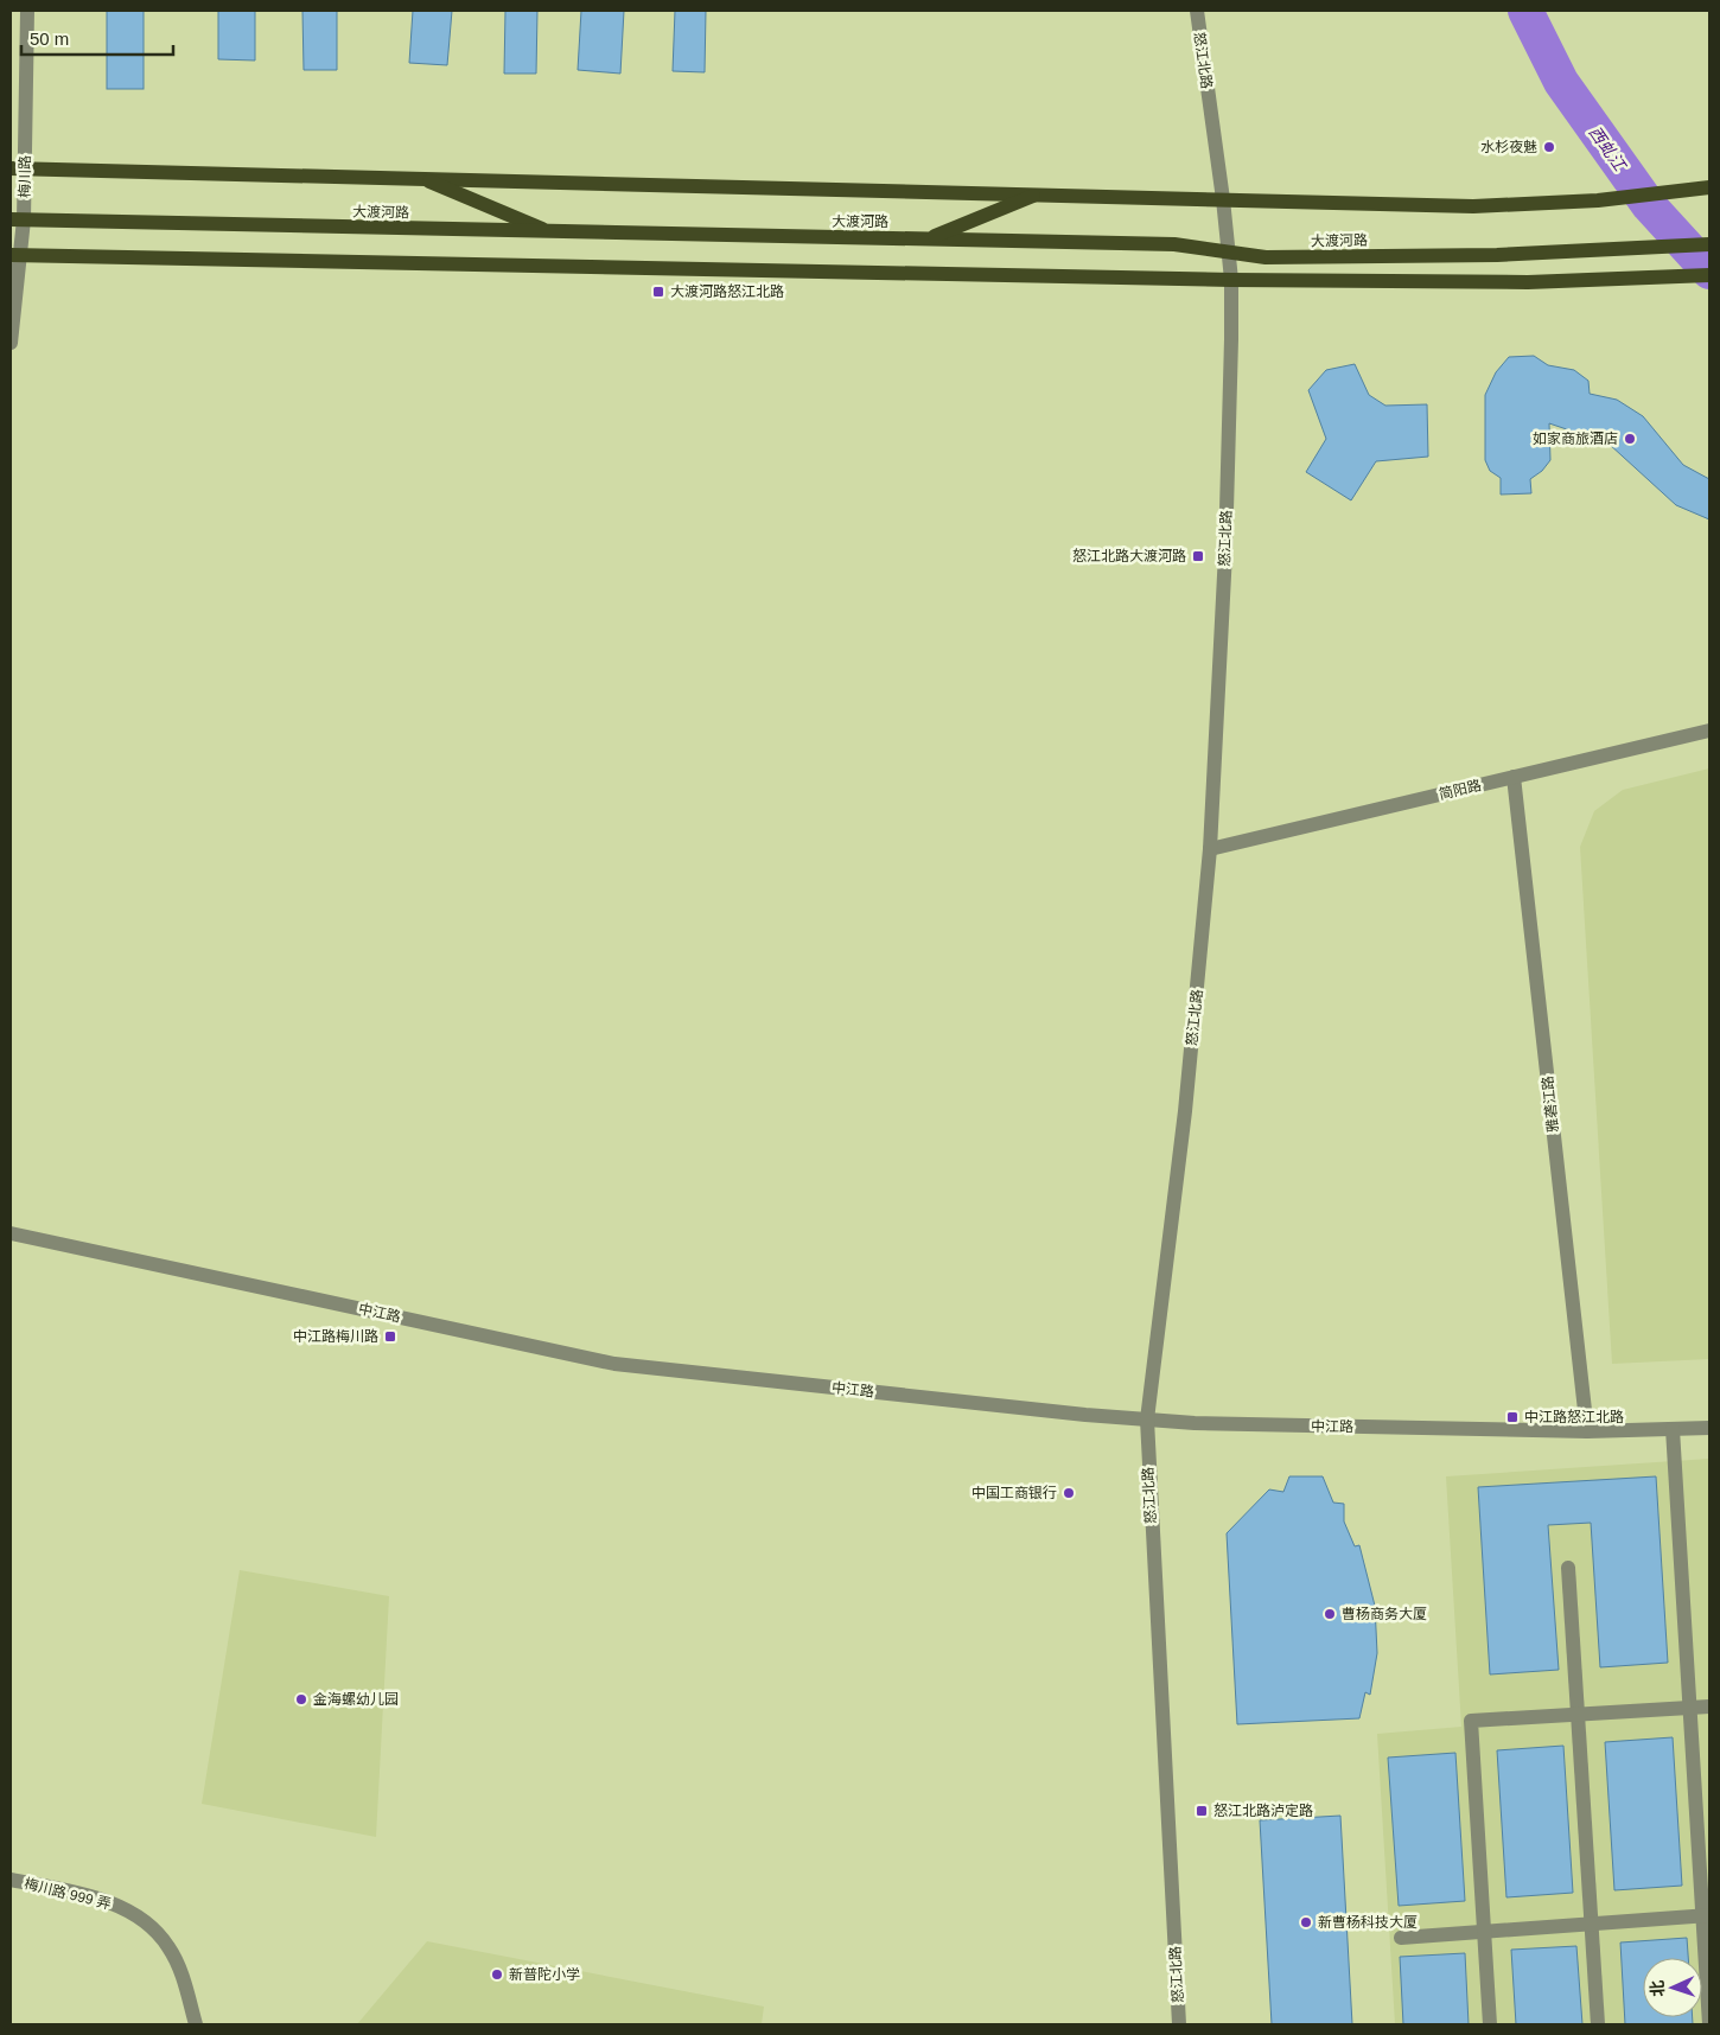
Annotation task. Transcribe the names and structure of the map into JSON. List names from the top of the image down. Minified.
{"streets":{"main road":["大渡河路"],"street":["怒江北路","梅川路","简阳路","雅砻江路","中江路","梅川路 999 弄"]},"crossings":[["怒江北路","大渡河路"],["怒江北路","简阳路"],["怒江北路","中江路"],["梅川路","大渡河路"],["简阳路","雅砻江路"],["雅砻江路","中江路"]],"water":["西虬江"],"places":{"other":["水杉夜魅","如家商旅酒店","中国工商银行","曹杨商务大厦","金海螺幼儿园","新曹杨科技大厦","新普陀小学"],"transit":["大渡河路怒江北路","怒江北路大渡河路","中江路梅川路","中江路怒江北路","怒江北路泸定路"]},"scale_bar":"50 m","north":"left"}
